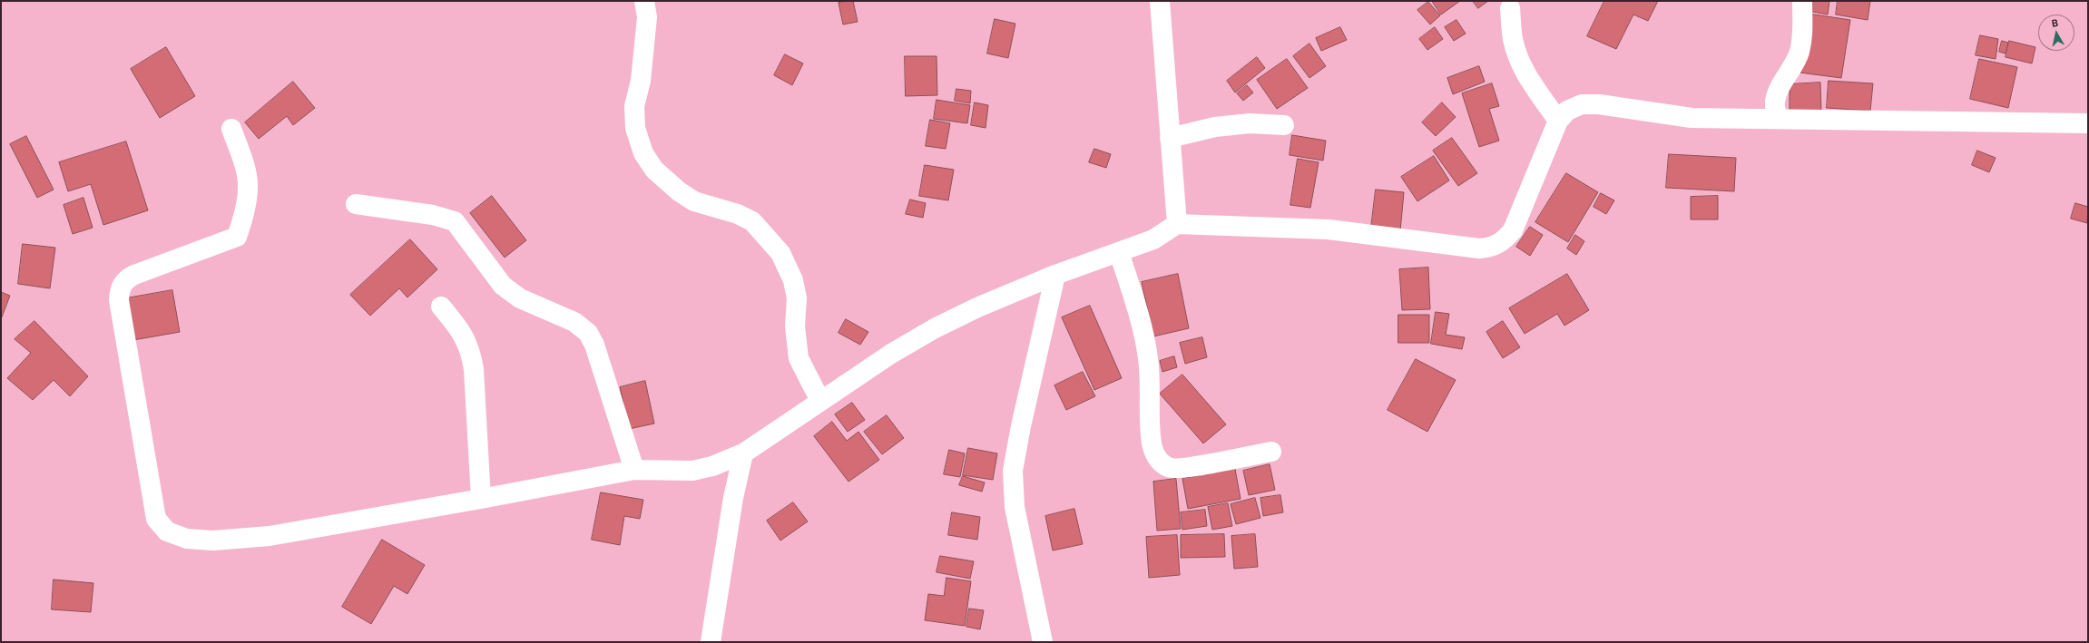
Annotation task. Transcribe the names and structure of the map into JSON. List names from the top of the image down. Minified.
{"north":"top"}
